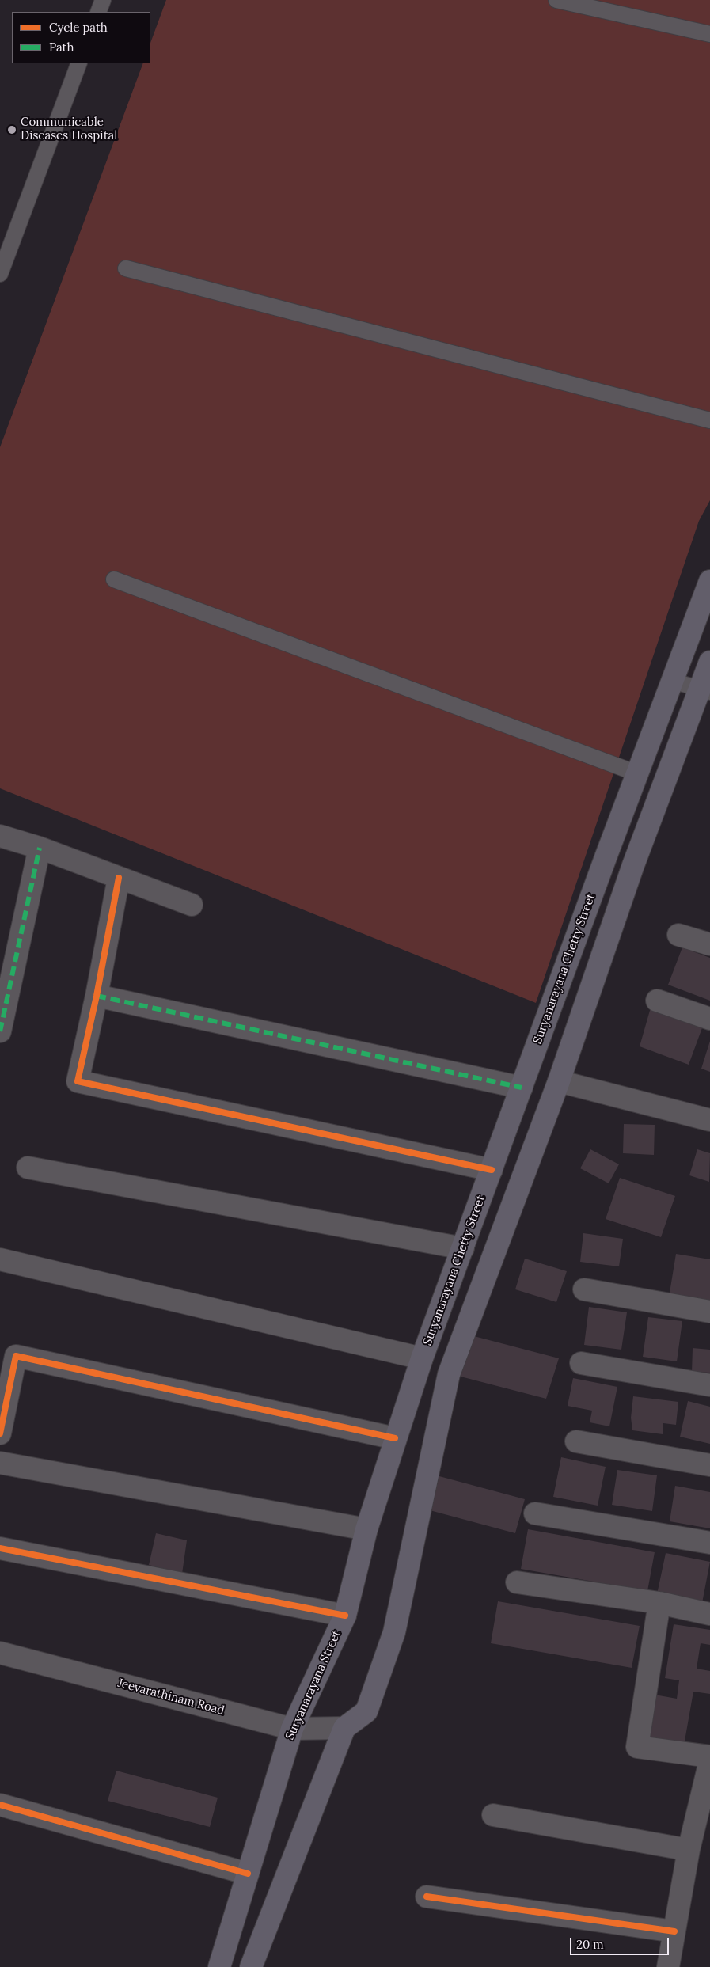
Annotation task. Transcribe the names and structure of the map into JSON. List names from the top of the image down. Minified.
{"streets":{"main road":["Suryanarayana Chetty Street","Suryanarayana Street"],"street":["Jeevarathinam Road"]},"crossings":[["Suryanarayana Chetty Street","Suryanarayana Street"],["Suryanarayana Street","Jeevarathinam Road"]],"places":["Communicable Diseases Hospital"],"legend":["Cycle path","Path"],"scale_bar":"20 m"}
